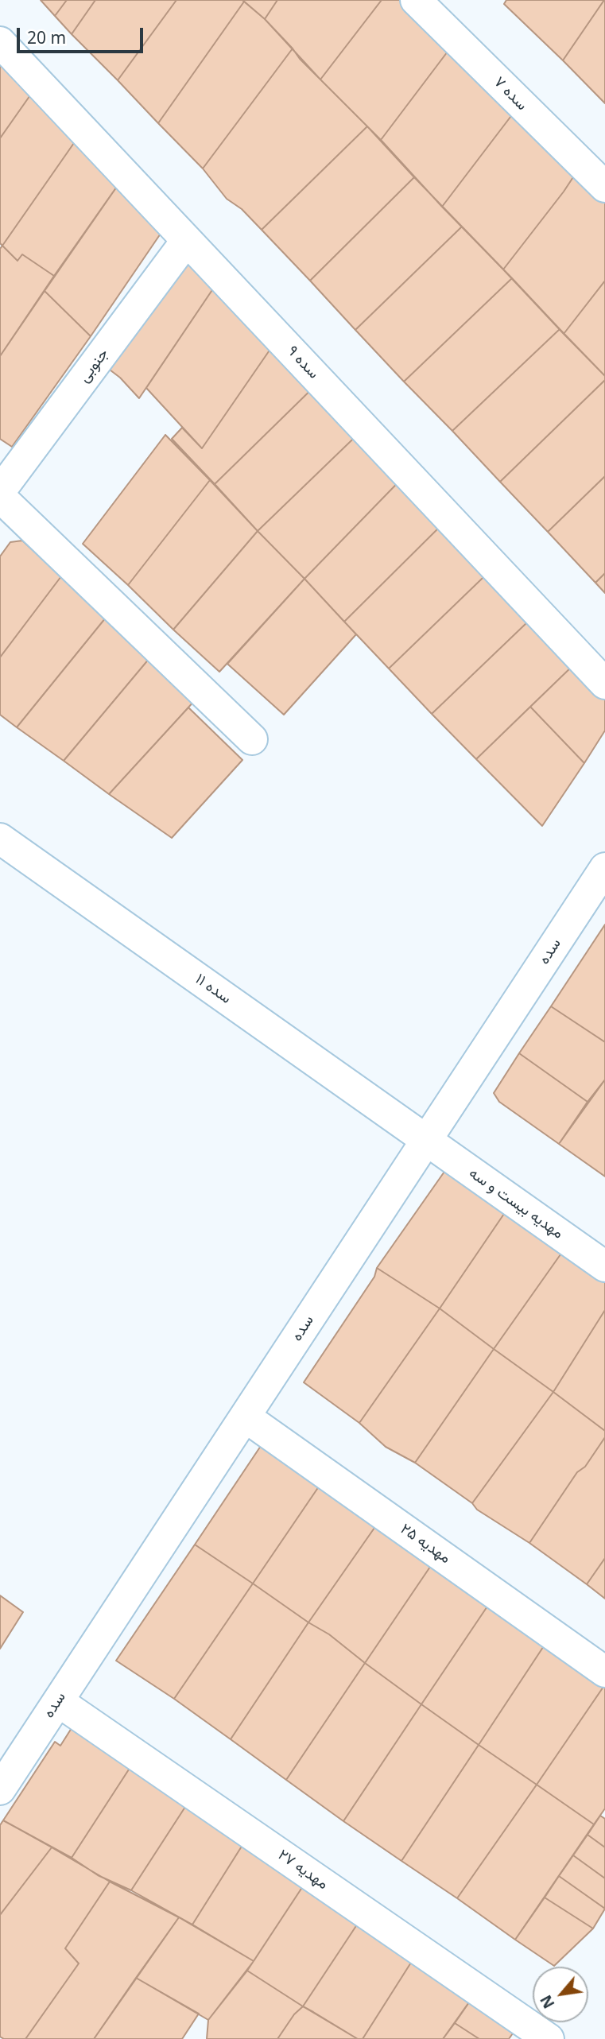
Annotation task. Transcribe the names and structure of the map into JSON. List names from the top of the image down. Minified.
{"streets":{"street":["سده ۷","سده ۹","جنوبی","سده","سده ۱۱","مهدیه بیست و سه","مهدیه ۲۵","مهدیه ۲۷"]},"crossings":[["سده ۹","جنوبی"],["سده","سده ۱۱"],["سده","مهدیه بیست و سه"],["سده","مهدیه ۲۵"],["سده","مهدیه ۲۷"],["سده ۱۱","مهدیه بیست و سه"]],"scale_bar":"20 m","north":"bottom left"}
